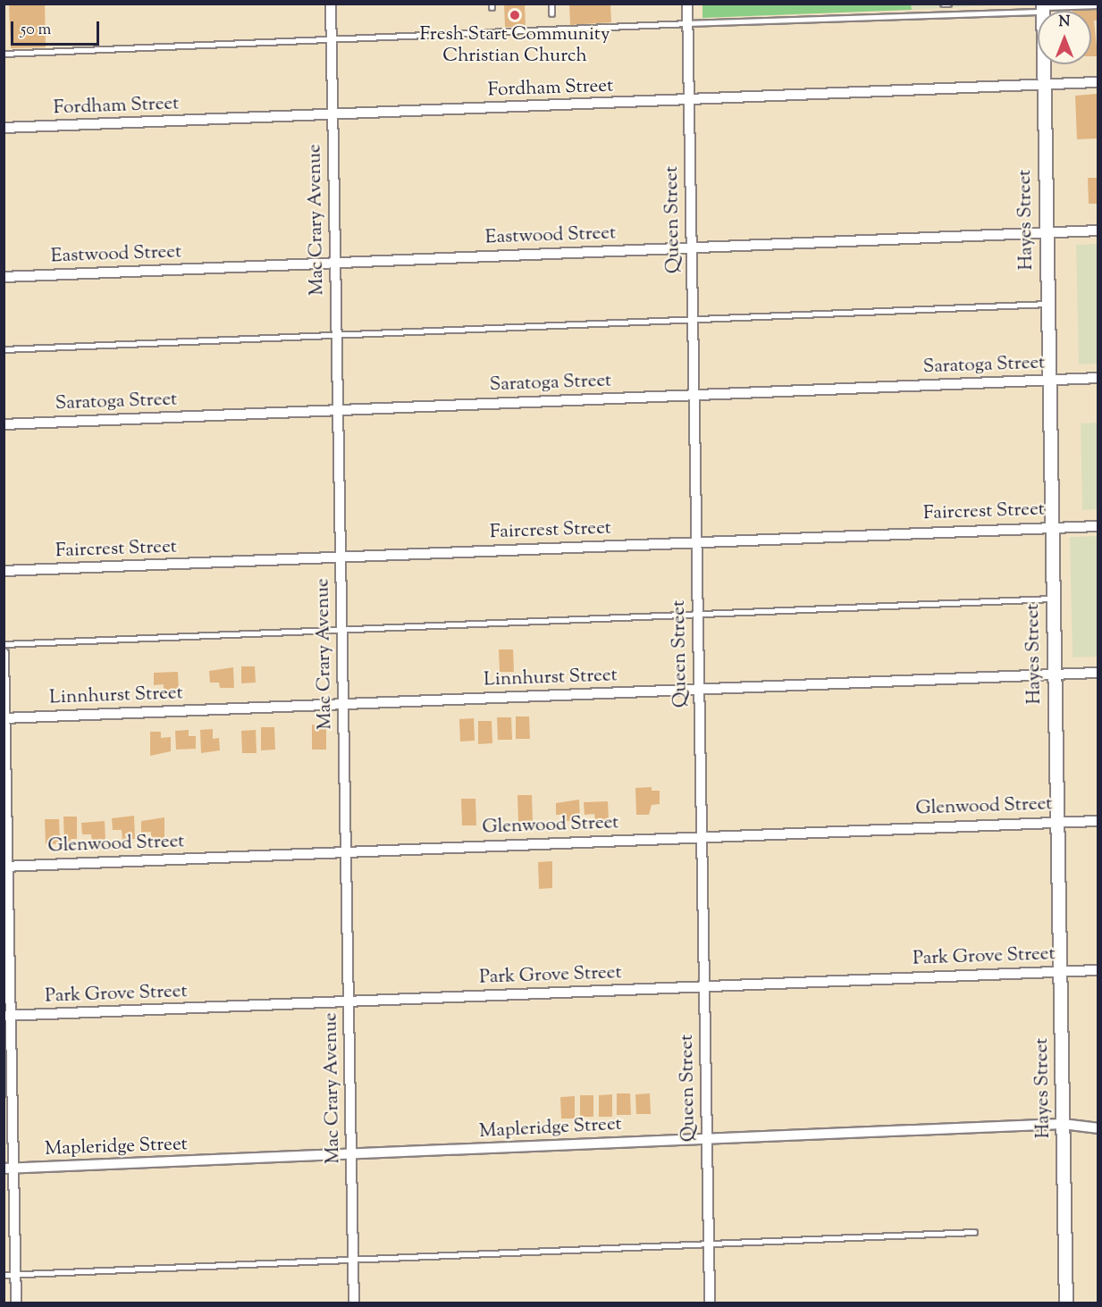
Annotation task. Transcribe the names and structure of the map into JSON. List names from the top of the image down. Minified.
{"streets":{"street":["Fordham Street","Mac Crary Avenue","Queen Street","Hayes Street","Eastwood Street","Saratoga Street","Faircrest Street","Linnhurst Street","Glenwood Street","Park Grove Street","Mapleridge Street"]},"crossings":[["Fordham Street","Mac Crary Avenue"],["Fordham Street","Queen Street"],["Fordham Street","Hayes Street"],["Mac Crary Avenue","Eastwood Street"],["Mac Crary Avenue","Saratoga Street"],["Mac Crary Avenue","Faircrest Street"],["Mac Crary Avenue","Linnhurst Street"],["Mac Crary Avenue","Glenwood Street"],["Mac Crary Avenue","Park Grove Street"],["Mac Crary Avenue","Mapleridge Street"],["Queen Street","Eastwood Street"],["Queen Street","Saratoga Street"],["Queen Street","Faircrest Street"],["Queen Street","Linnhurst Street"],["Queen Street","Glenwood Street"],["Queen Street","Park Grove Street"],["Queen Street","Mapleridge Street"],["Hayes Street","Eastwood Street"],["Hayes Street","Saratoga Street"],["Hayes Street","Faircrest Street"],["Hayes Street","Linnhurst Street"],["Hayes Street","Glenwood Street"],["Hayes Street","Park Grove Street"],["Hayes Street","Mapleridge Street"]],"places":["Fresh Start Community Christian Church"],"scale_bar":"50 m","north":"top"}
